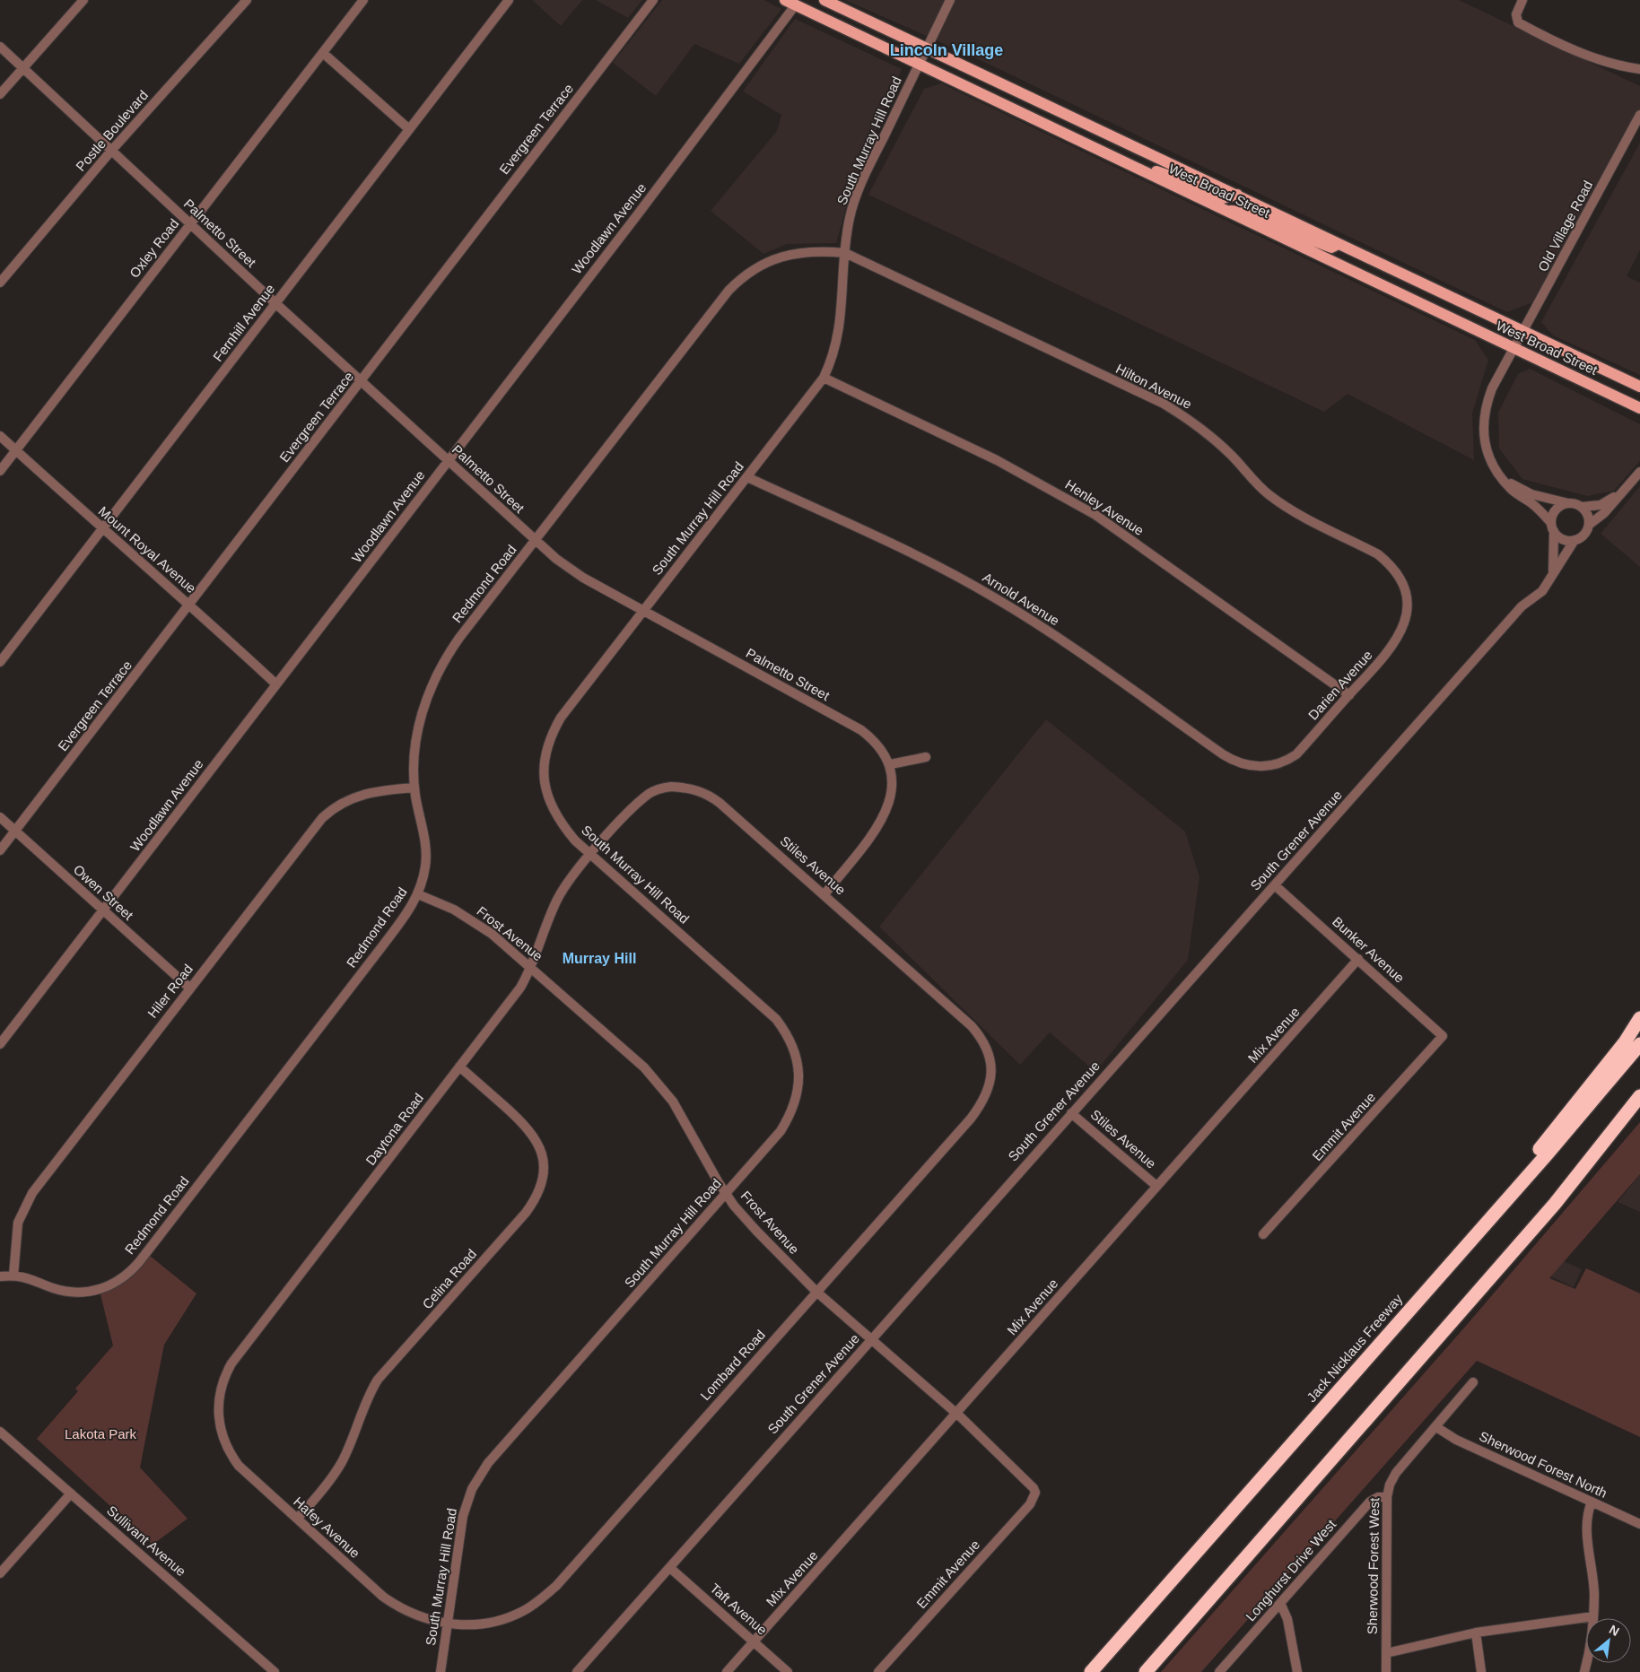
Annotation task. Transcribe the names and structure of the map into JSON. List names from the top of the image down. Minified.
{"streets":{"highway":["Jack Nicklaus Freeway"],"main road":["West Broad Street"],"street":["Evergreen Terrace","Postle Boulevard","South Murray Hill Road","Old Village Road","Woodlawn Avenue","Palmetto Street","Oxley Road","Fernhill Avenue","Hilton Avenue","Henley Avenue","Mount Royal Avenue","Redmond Road","Arnold Avenue","Darien Avenue","South Grener Avenue","Stiles Avenue","Owen Street","Frost Avenue","Bunker Avenue","Hiler Road","Mix Avenue","Emmit Avenue","Daytona Road","Celina Road","Lombard Road","Sherwood Forest North","Hafey Avenue","Sullivant Avenue","Sherwood Forest West","Longhurst Drive West","Taft Avenue"]},"crossings":[["Evergreen Terrace","Palmetto Street"],["Evergreen Terrace","Mount Royal Avenue"],["Evergreen Terrace","Owen Street"],["Postle Boulevard","Palmetto Street"],["South Murray Hill Road","West Broad Street"],["South Murray Hill Road","Palmetto Street"],["South Murray Hill Road","Hilton Avenue"],["South Murray Hill Road","Henley Avenue"],["South Murray Hill Road","Redmond Road"],["South Murray Hill Road","Arnold Avenue"],["South Murray Hill Road","Stiles Avenue"],["South Murray Hill Road","Frost Avenue"],["South Murray Hill Road","Daytona Road"],["South Murray Hill Road","Lombard Road"],["South Murray Hill Road","Hafey Avenue"],["West Broad Street","Old Village Road"],["West Broad Street","Woodlawn Avenue"],["Woodlawn Avenue","Palmetto Street"],["Woodlawn Avenue","Mount Royal Avenue"],["Woodlawn Avenue","Owen Street"],["Palmetto Street","Oxley Road"],["Palmetto Street","Fernhill Avenue"],["Palmetto Street","Redmond Road"],["Oxley Road","Mount Royal Avenue"],["Fernhill Avenue","Mount Royal Avenue"],["Hilton Avenue","Redmond Road"],["Hilton Avenue","Darien Avenue"],["Henley Avenue","Darien Avenue"],["Redmond Road","Frost Avenue"],["Redmond Road","Hiler Road"],["Arnold Avenue","Darien Avenue"],["South Grener Avenue","Stiles Avenue"],["South Grener Avenue","Frost Avenue"],["South Grener Avenue","Bunker Avenue"],["South Grener Avenue","Taft Avenue"],["Stiles Avenue","Mix Avenue"],["Stiles Avenue","Daytona Road"],["Stiles Avenue","Lombard Road"],["Owen Street","Hiler Road"],["Frost Avenue","Mix Avenue"],["Frost Avenue","Emmit Avenue"],["Frost Avenue","Daytona Road"],["Frost Avenue","Lombard Road"],["Bunker Avenue","Mix Avenue"],["Bunker Avenue","Emmit Avenue"],["Mix Avenue","Taft Avenue"],["Daytona Road","Celina Road"],["Daytona Road","Hafey Avenue"],["Celina Road","Hafey Avenue"],["Lombard Road","Hafey Avenue"],["Sherwood Forest North","Sherwood Forest West"],["Sherwood Forest West","Longhurst Drive West"]],"districts":["Lincoln Village","Murray Hill"],"parks":["Lakota Park"],"north":"top right"}
